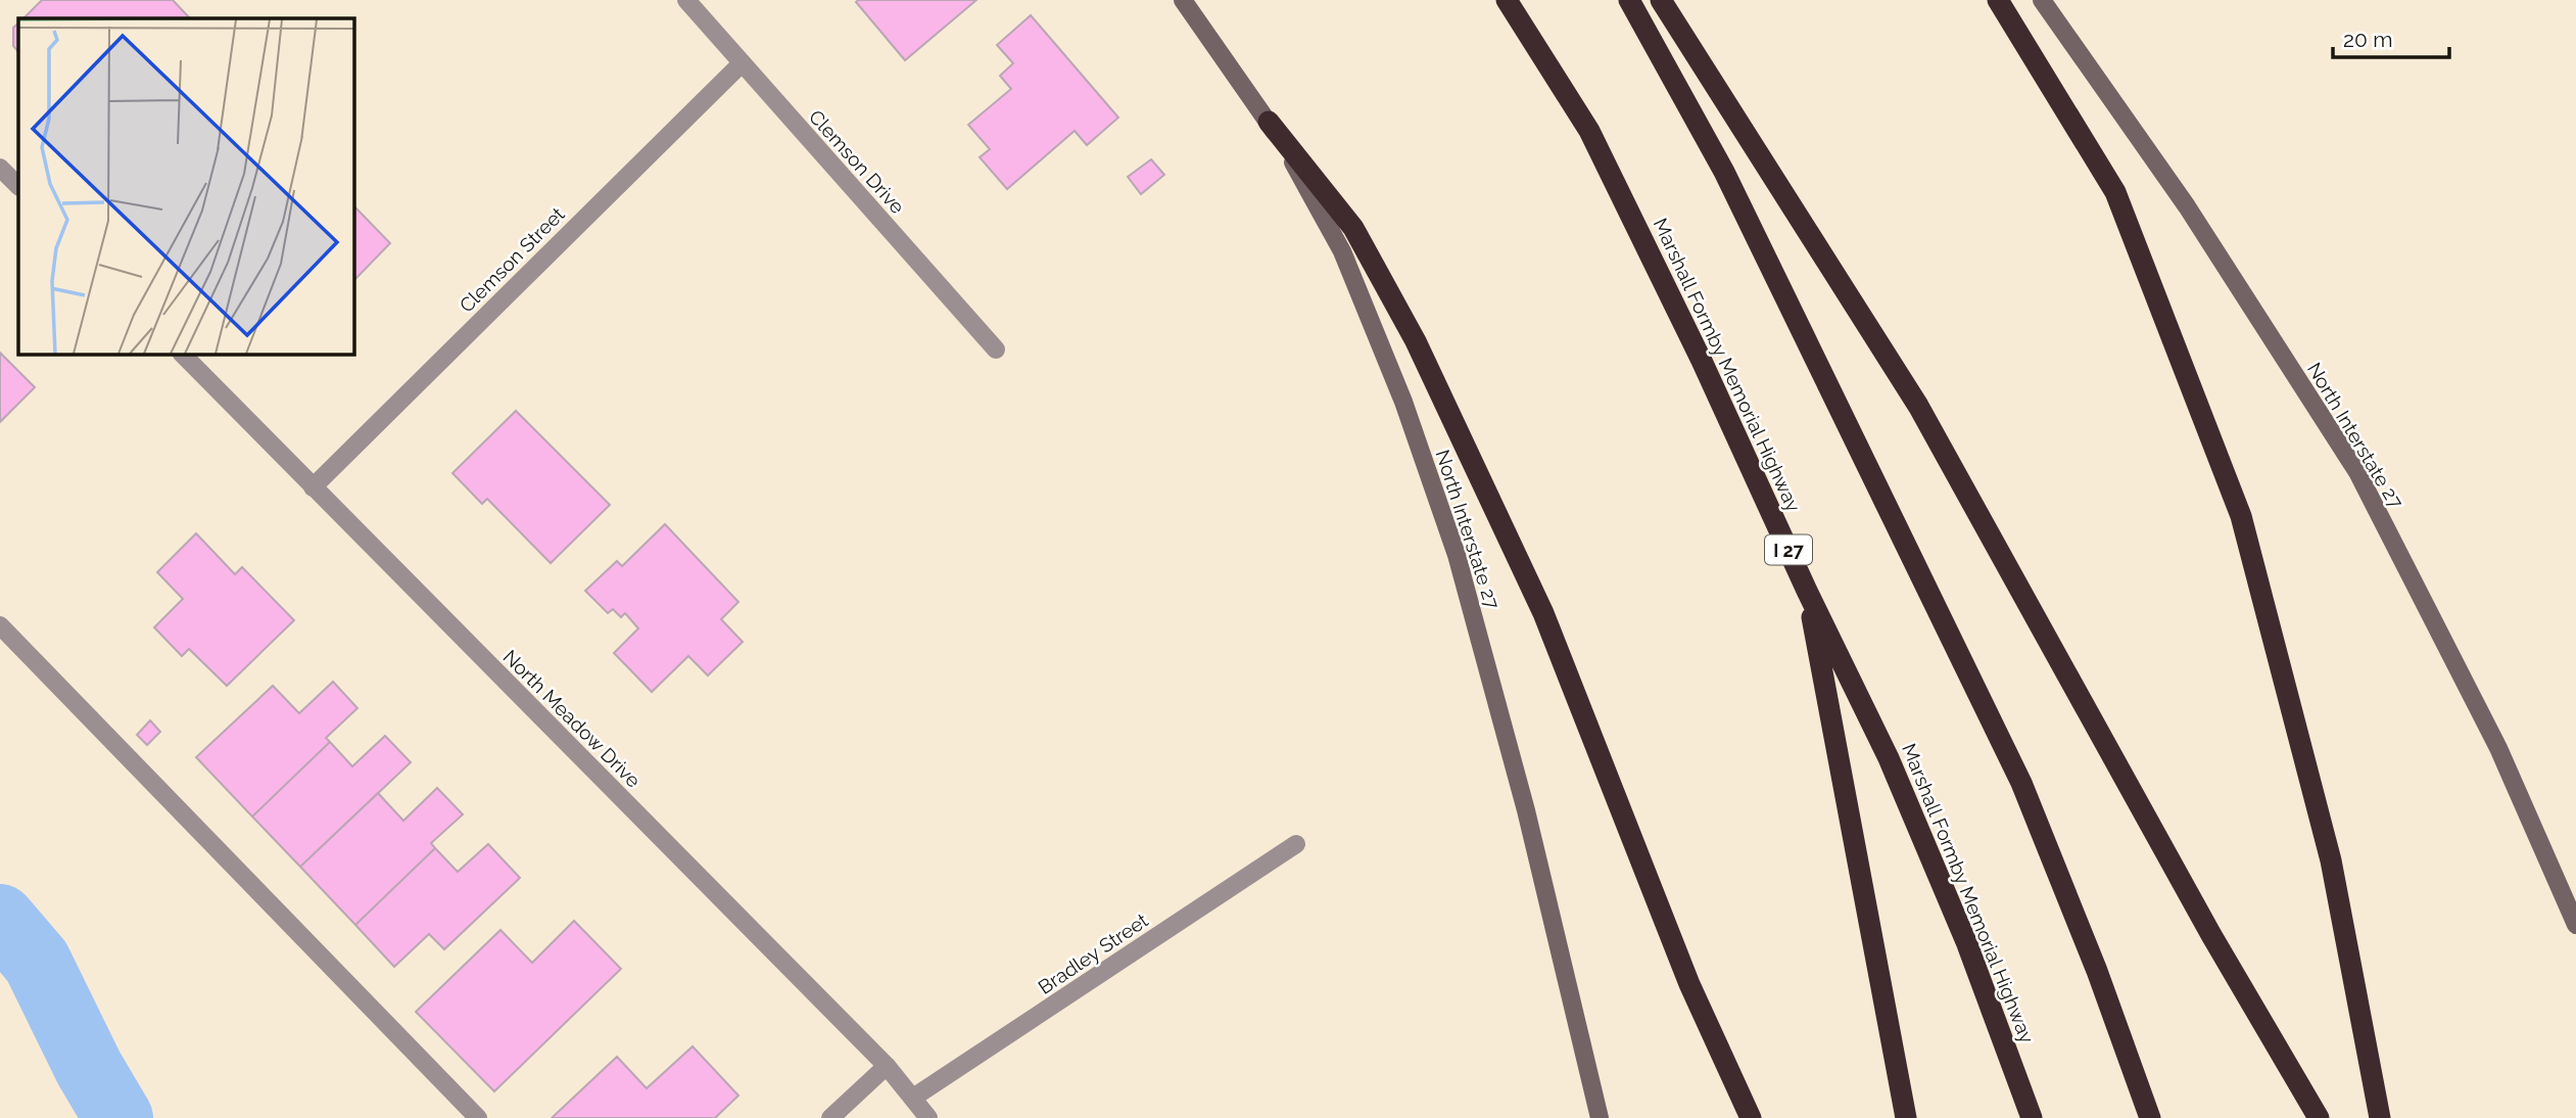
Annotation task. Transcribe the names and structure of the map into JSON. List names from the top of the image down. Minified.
{"streets":{"highway":["Marshall Formby Memorial Highway","I 27"],"main road":["North Interstate 27"],"street":["Clemson Drive","Clemson Street","North Meadow Drive","Bradley Street"]},"crossings":[["Clemson Drive","Clemson Street"],["Clemson Street","North Meadow Drive"],["North Meadow Drive","Bradley Street"]],"scale_bar":"20 m"}
